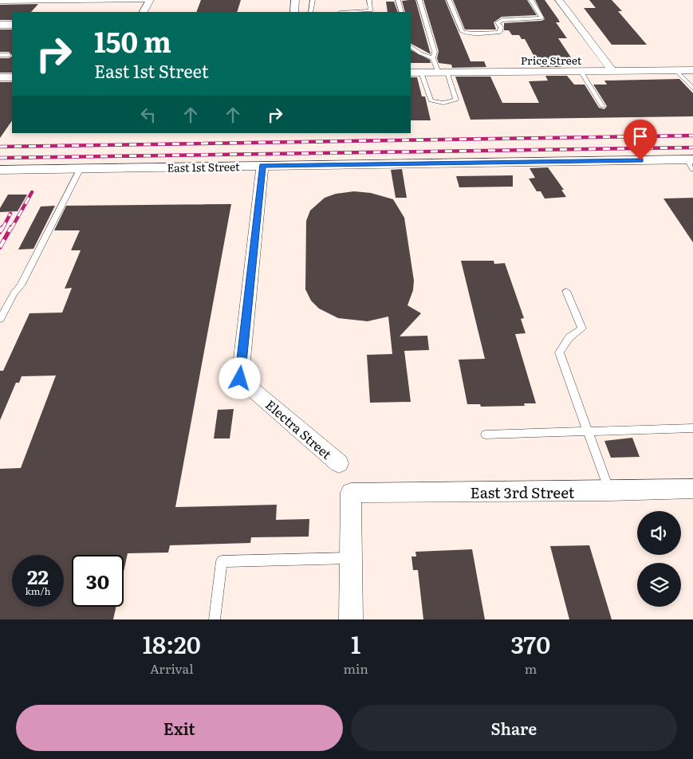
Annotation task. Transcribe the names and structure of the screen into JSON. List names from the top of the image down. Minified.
{"streets":{"street":["Price Street","East 1st Street","Electra Street","East 3rd Street"]},"crossings":[["East 1st Street","Electra Street"]],"page":{"turn":["150 m","East 1st Street"],"speed":"22 km/h","limit":"30","eta":["18:20","Arrival","1","min","370","m"],"buttons":["Exit","Share"]}}
